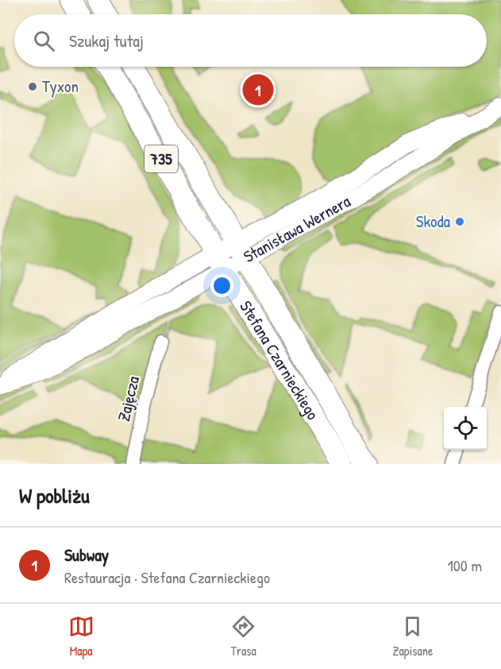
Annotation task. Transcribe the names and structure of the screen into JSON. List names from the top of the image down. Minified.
{"streets":{"main road":["735","Stefana Czarnieckiego"],"street":["Stanisława Wernera","Zajęcza"]},"crossings":[["Stanisława Wernera","Stefana Czarnieckiego"]],"places":["Tyxon","Skoda"],"page":{"search":"Szukaj tutaj","pins":"1","heading":"W pobliżu","list":[{"mark":"1","name":"Subway","note":"Restauracja · Stefana Czarnieckiego","value":"100 m"}],"nav":["Mapa","Trasa","Zapisane"]}}
